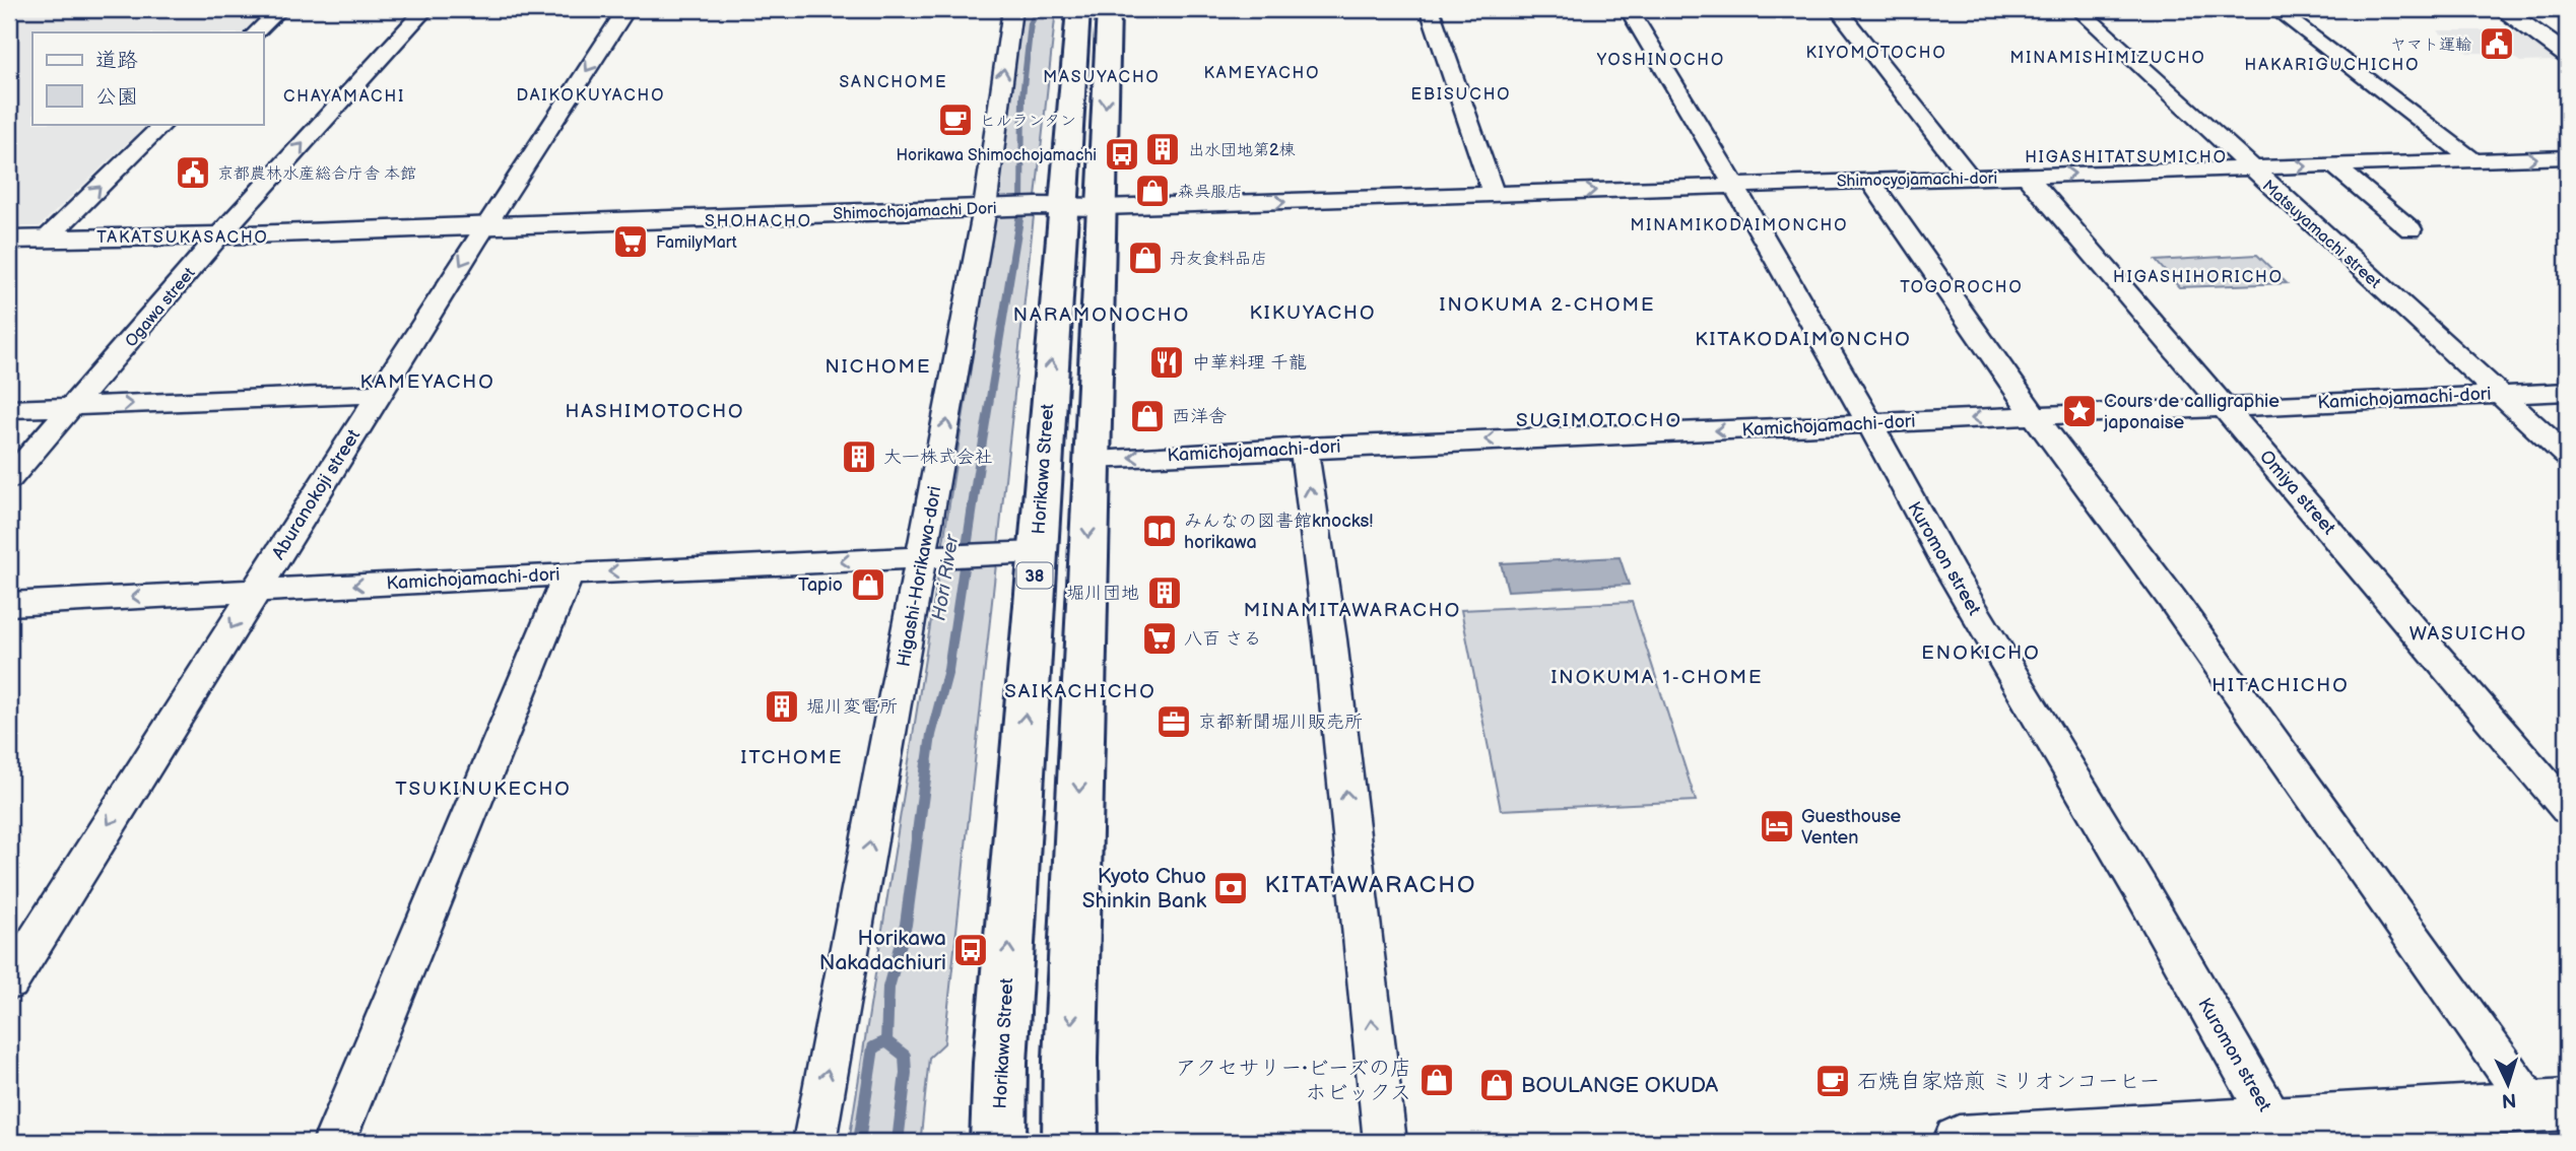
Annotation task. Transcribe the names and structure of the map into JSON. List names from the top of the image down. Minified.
{"streets":{"main road":["Horikawa Street","38"],"street":["Shimocyojamachi-dori","Shimochojamachi Dori","Matsuyamachi street","Ogawa street","Kamichojamachi-dori","Omiya street","Aburanokoji street","Kuromon street","Higashi-Horikawa-dori"]},"crossings":[["Shimocyojamachi-dori","Shimochojamachi Dori"],["Shimocyojamachi-dori","Matsuyamachi street"],["Shimocyojamachi-dori","Omiya street"],["Shimocyojamachi-dori","Kuromon street"],["Shimochojamachi Dori","Ogawa street"],["Shimochojamachi Dori","Horikawa Street"],["Shimochojamachi Dori","Aburanokoji street"],["Shimochojamachi Dori","Higashi-Horikawa-dori"],["Matsuyamachi street","Kamichojamachi-dori"],["Kamichojamachi-dori","Horikawa Street"],["Kamichojamachi-dori","Omiya street"],["Kamichojamachi-dori","Aburanokoji street"],["Kamichojamachi-dori","Kuromon street"],["Kamichojamachi-dori","Higashi-Horikawa-dori"]],"one_way":["Shimocyojamachi-dori","Ogawa street","Kamichojamachi-dori","Aburanokoji street","Higashi-Horikawa-dori"],"districts":["KIYOMOTOCHO","MINAMISHIMIZUCHO","YOSHINOCHO","HAKARIGUCHICHO","KAMEYACHO","MASUYACHO","SANCHOME","EBISUCHO","DAIKOKUYACHO","CHAYAMACHI","HIGASHITATSUMICHO","SHOHACHO","MINAMIKODAIMONCHO","TAKATSUKASACHO","HIGASHIHORICHO","TOGOROCHO","INOKUMA 2-CHOME","KIKUYACHO","NARAMONOCHO","KITAKODAIMONCHO","NICHOME","KAMEYACHO","HASHIMOTOCHO","SUGIMOTOCHO","MINAMITAWARACHO","WASUICHO","ENOKICHO","INOKUMA 1-CHOME","HITACHICHO","SAIKACHICHO","ITCHOME","TSUKINUKECHO","KITATAWARACHO"],"water":["Hori River"],"places":{"public building":["ヤマト運輸","京都農林水産総合庁舎 本館"],"cafe":["ヒルランタン","石焼自家焙煎 ミリオンコーヒー"],"building":["出水団地第2棟","大一株式会社","堀川団地","堀川変電所"],"bus stop":["Horikawa Shimochojamachi","Horikawa Nakadachiuri"],"shop":["森呉服店","丹友食料品店","西洋舎","Tapio","アクセサリー•ビーズの店 ホビックス","BOULANGE OKUDA"],"supermarket":["FamilyMart","八百 さる"],"restaurant":["中華料理 千龍"],"place":["Cours de calligraphie japonaise"],"library":["みんなの図書館knocks! horikawa"],"office":["京都新聞堀川販売所"],"hotel":["Guesthouse Venten"],"bank":["Kyoto Chuo Shinkin Bank"]},"legend":["道路","公園"],"north":"bottom"}
